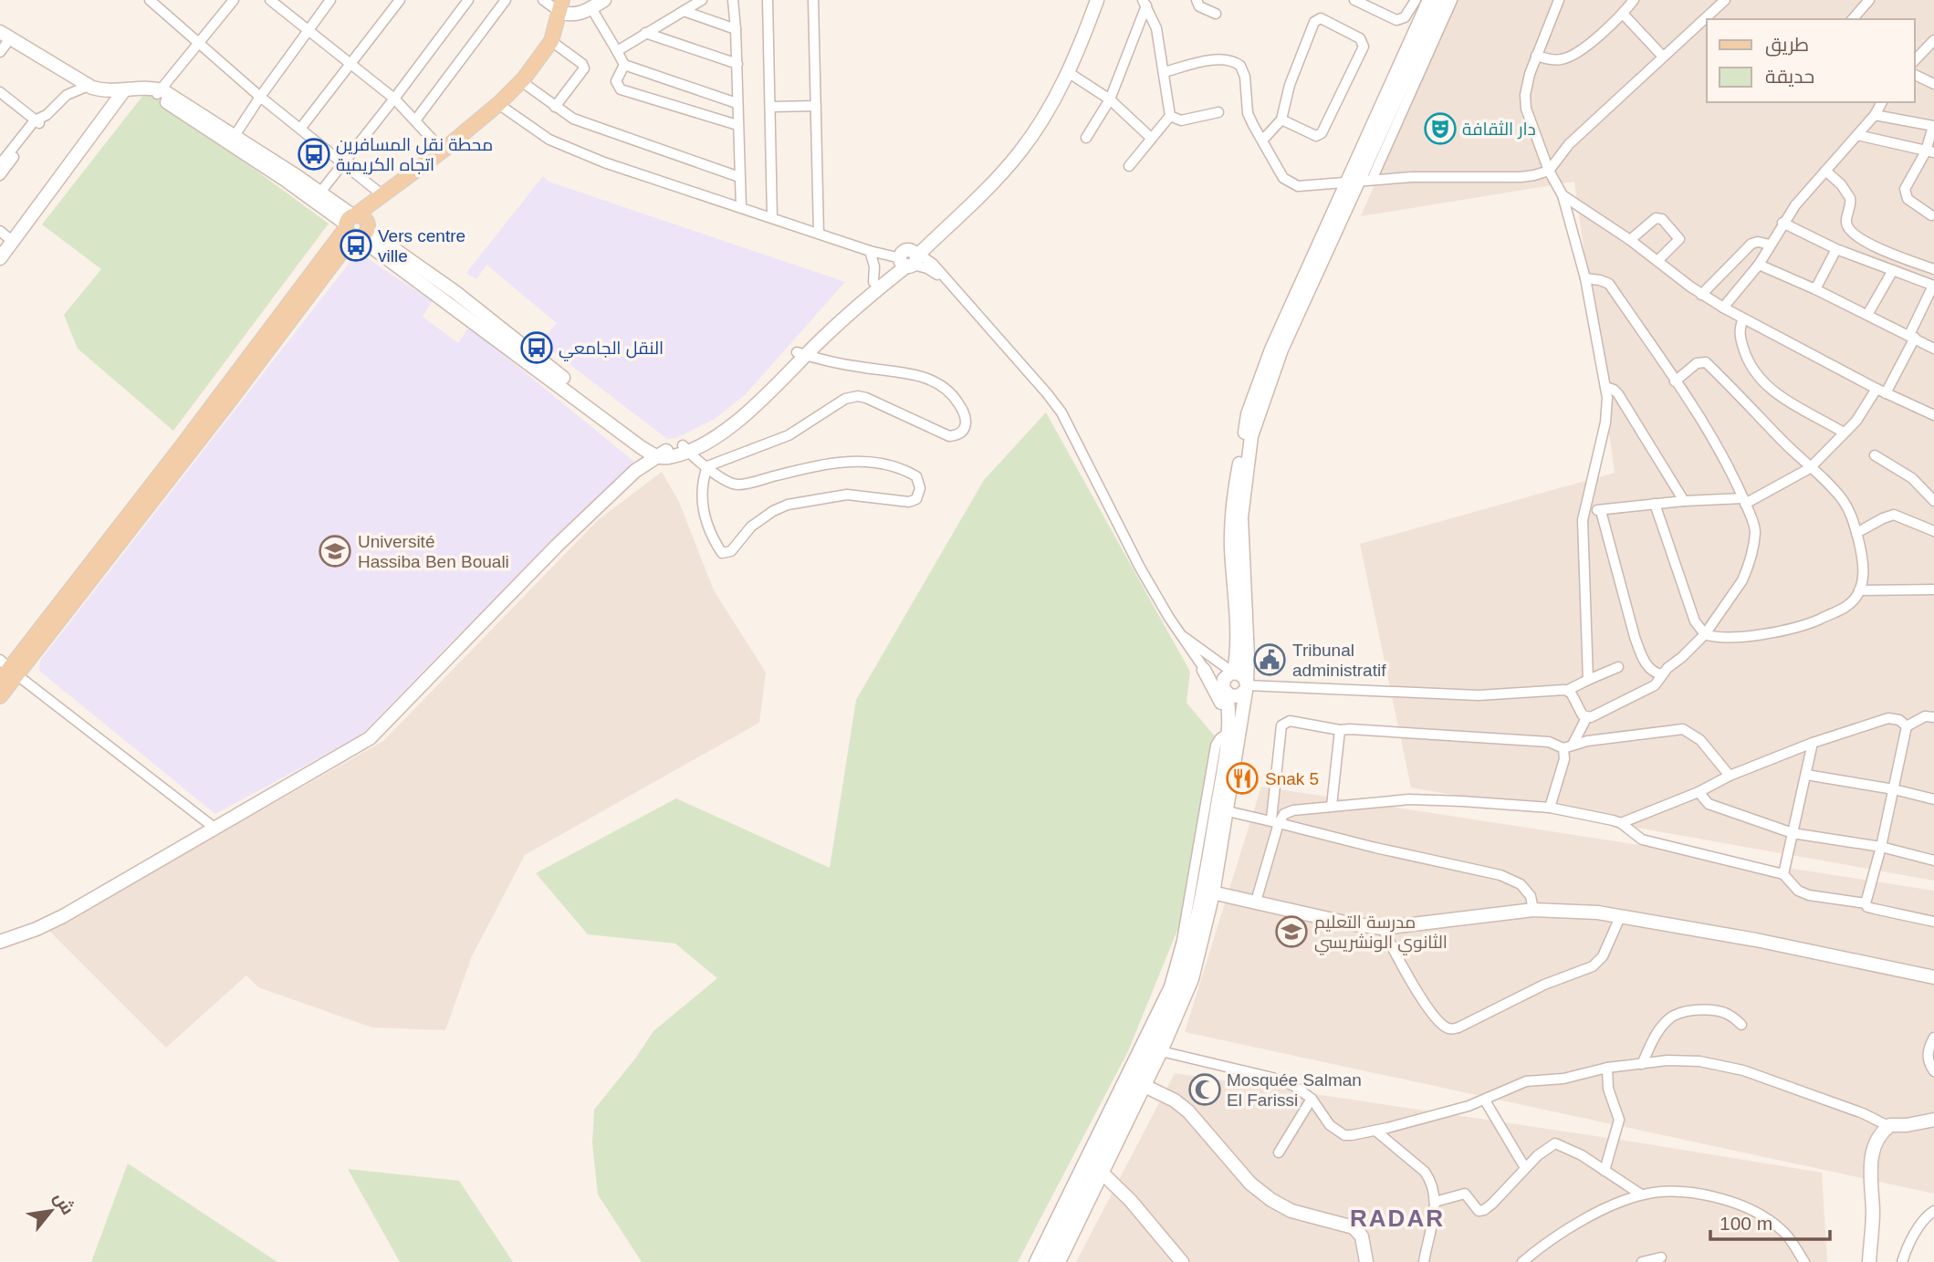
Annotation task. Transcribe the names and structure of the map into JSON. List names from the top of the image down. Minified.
{"districts":["RADAR"],"places":{"theatre":["دار الثقافة"],"bus stop":["محطة نقل المسافرين اتجاه الكريمية","Vers centre ville","النقل الجامعي"],"school or university":["Université Hassiba Ben Bouali","مدرسة التعليم الثانوي الونشريسي"],"public building":["Tribunal administratif"],"restaurant":["Snak 5"],"mosque":["Mosquée Salman El Farissi"]},"legend":["طريق","حديقة"],"scale_bar":"100 m","north":"top right"}
